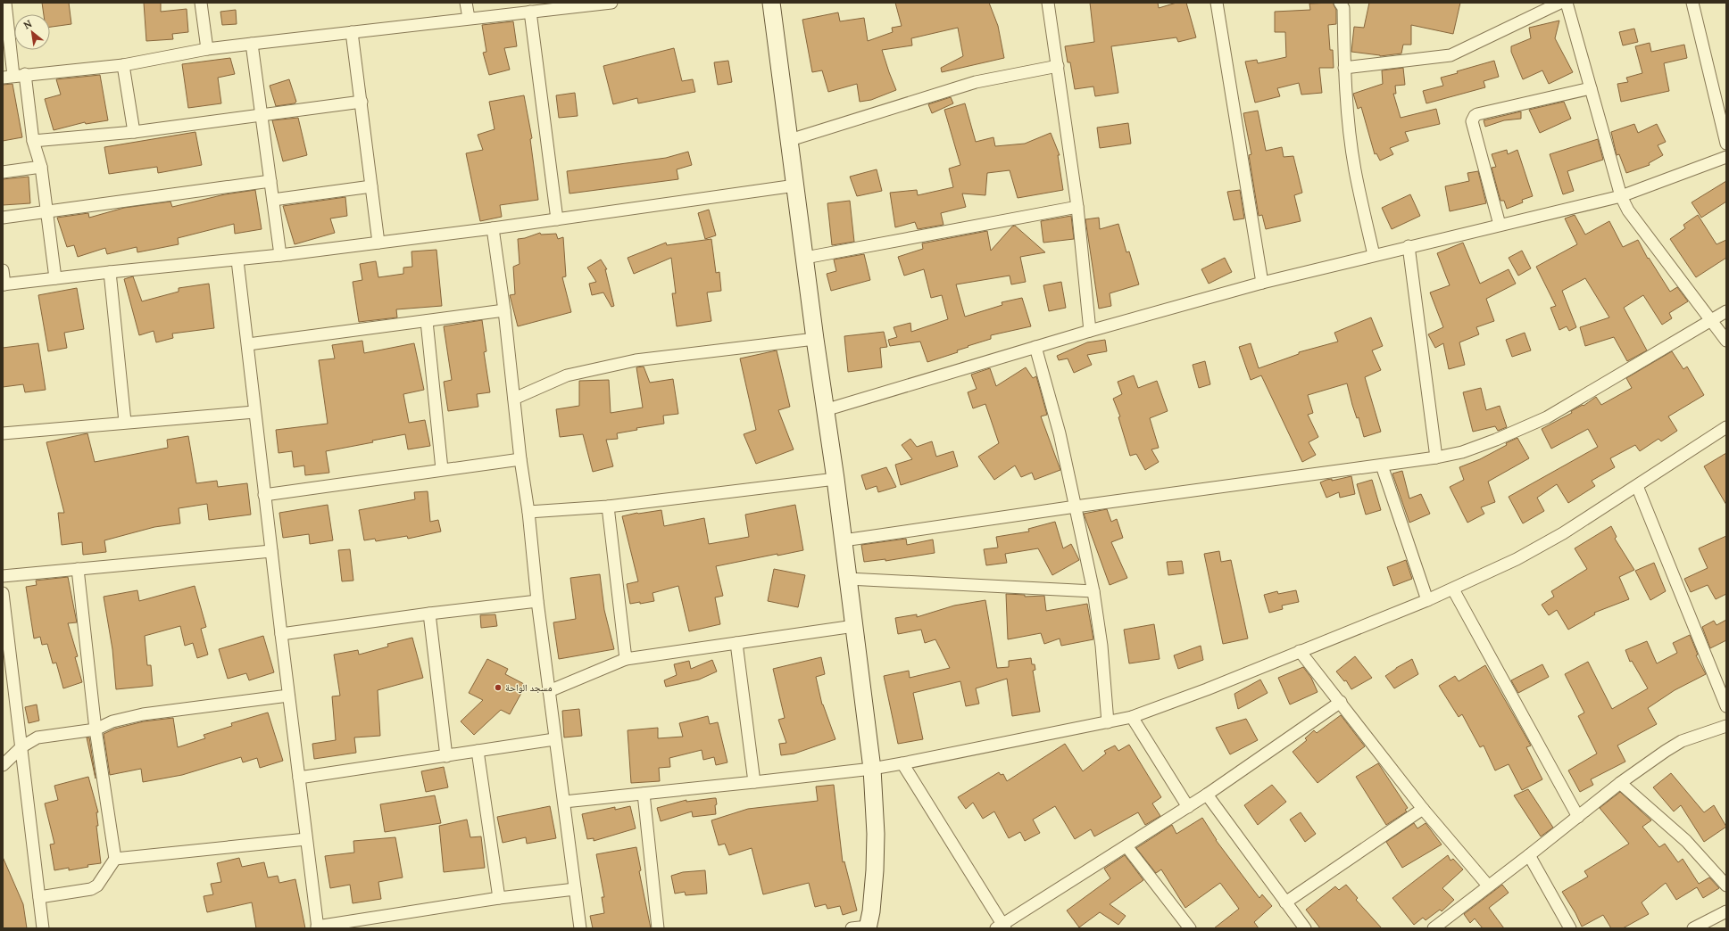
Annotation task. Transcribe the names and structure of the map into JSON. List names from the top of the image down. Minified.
{"places":["مسجد الواحة"],"north":"top left"}
